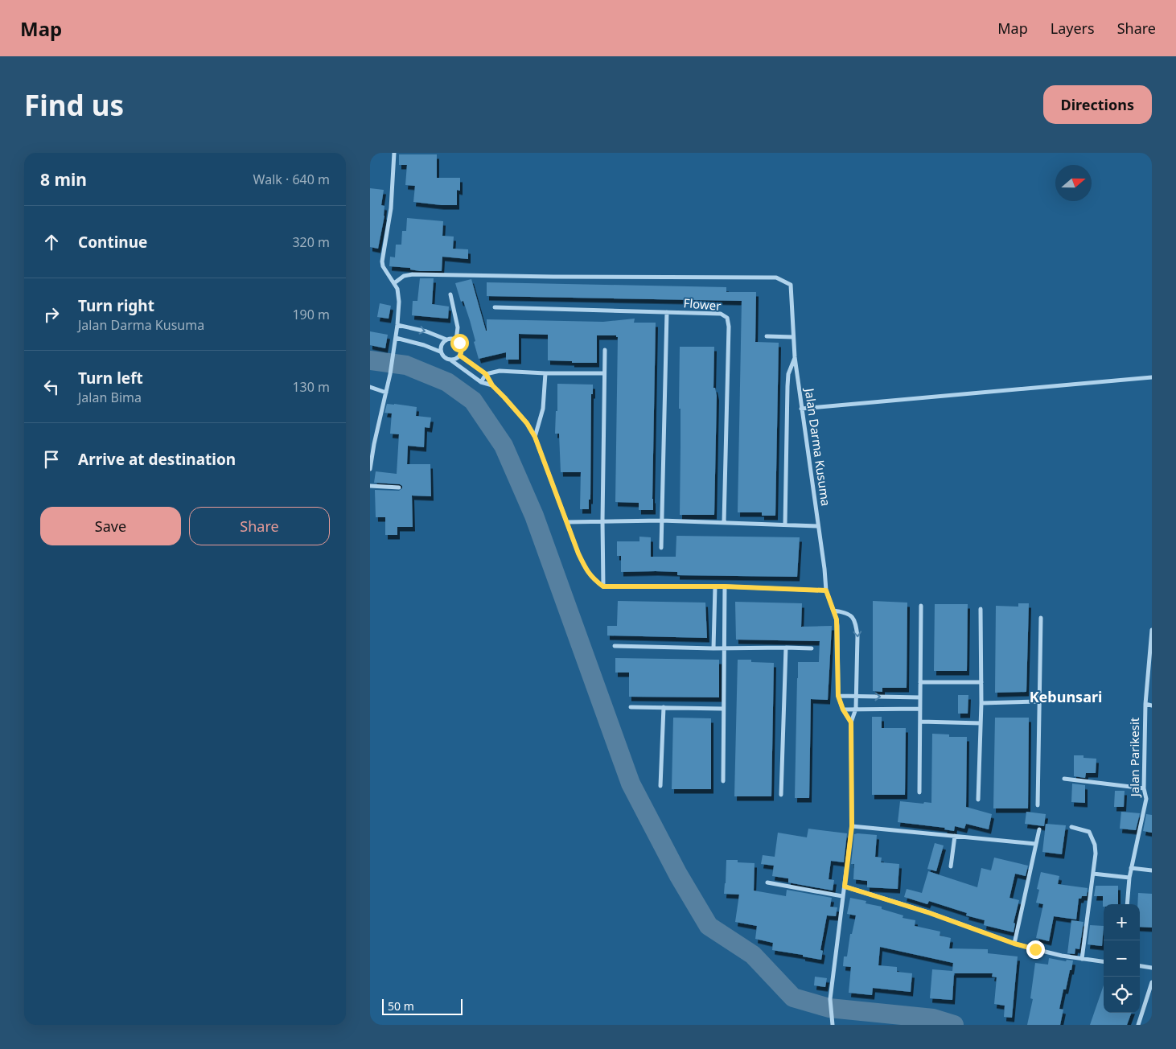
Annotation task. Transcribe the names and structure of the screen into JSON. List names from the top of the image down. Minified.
{"streets":{"street":["Flower","Jalan Darma Kusuma","Jalan Parikesit"]},"districts":["Kebunsari"],"scale_bar":"50 m","north":"right","page":{"header":"Map","nav":["Map","Layers","Share"],"buttons":["Directions",["Save","Share"]],"title":"Find us","heading":["8 min","Walk · 640 m"],"list":[["Continue","320 m"],["Turn right","Jalan Darma Kusuma","190 m"],["Turn left","Jalan Bima","130 m"],"Arrive at destination"],"map_buttons":["+","−"],"scale":"50 m"}}
